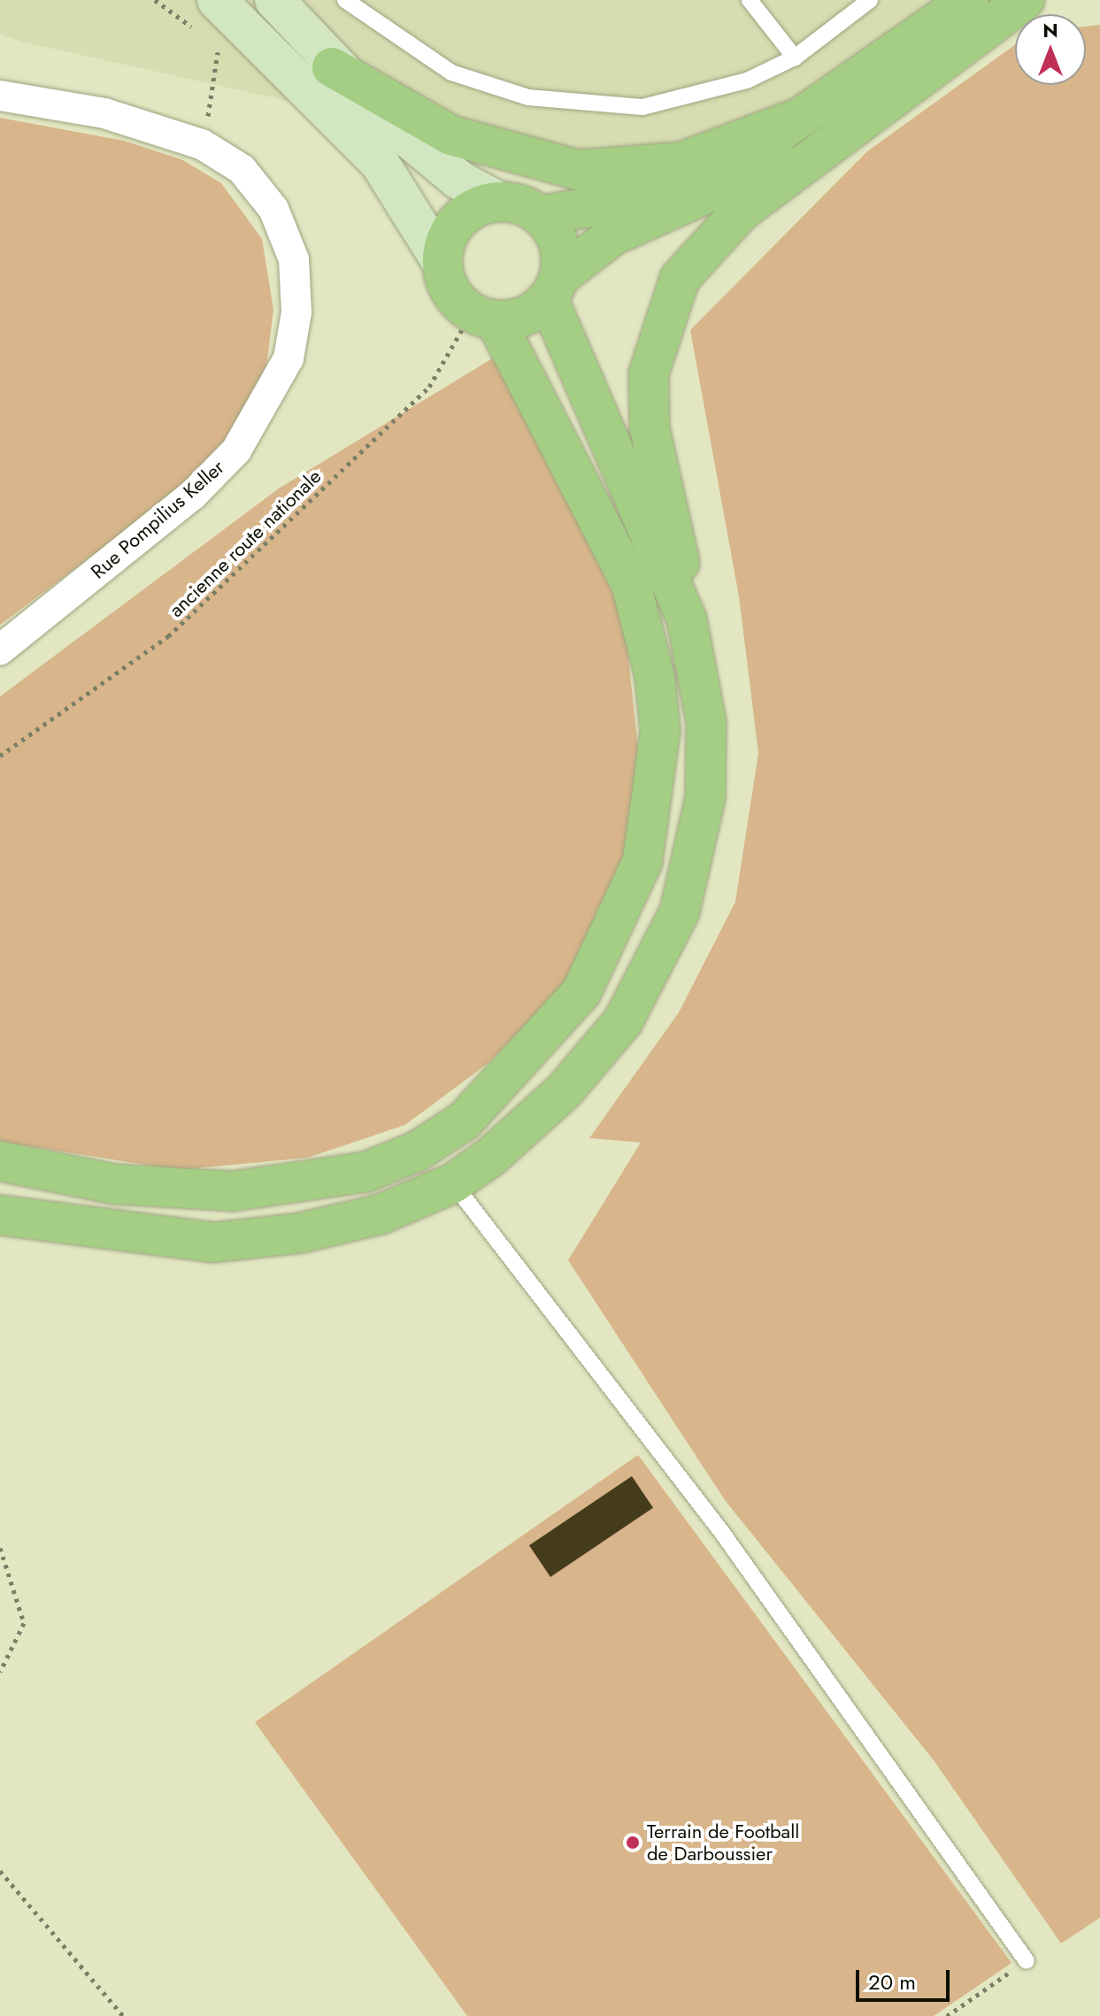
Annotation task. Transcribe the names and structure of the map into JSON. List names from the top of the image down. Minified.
{"streets":{"street":["Rue Pompilius Keller"],"path":["ancienne route nationale"]},"places":["Terrain de Football de Darboussier"],"scale_bar":"20 m","north":"top"}
